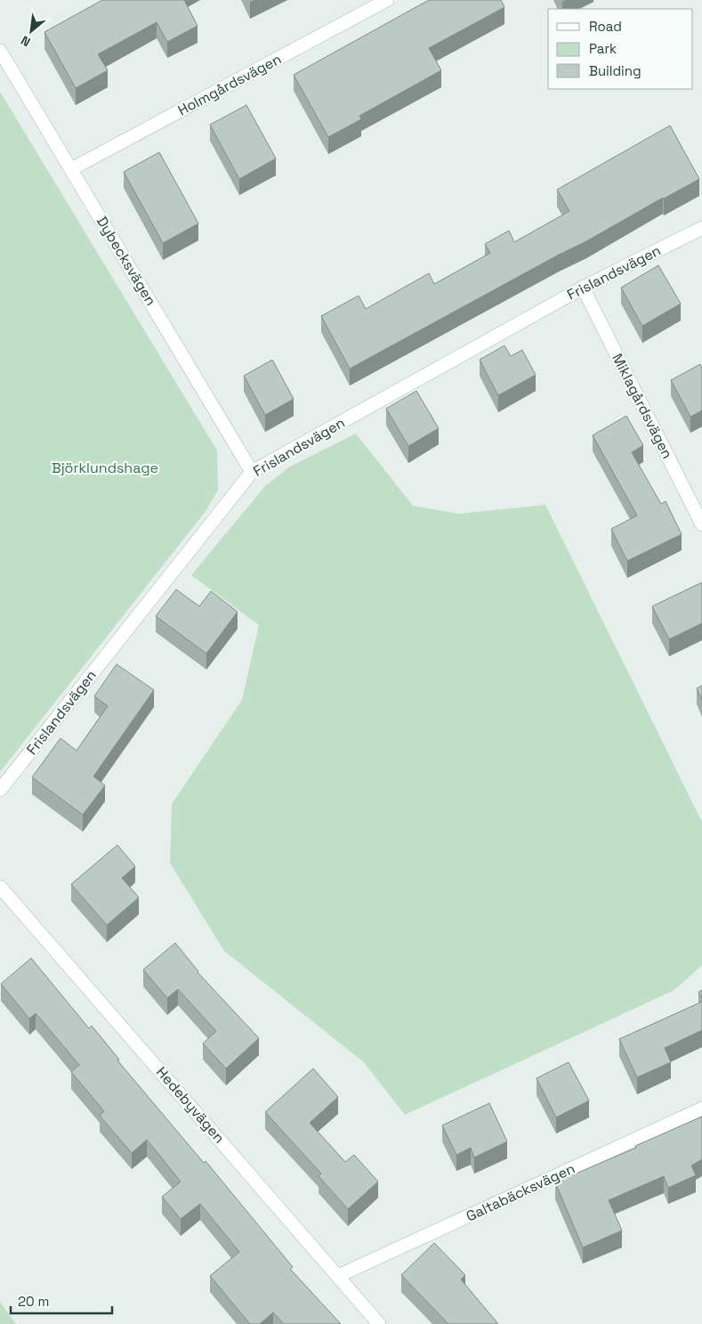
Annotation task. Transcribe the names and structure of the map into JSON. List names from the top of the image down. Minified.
{"streets":{"street":["Holmgårdsvägen","Dybecksvägen","Frislandsvägen","Miklagårdsvägen","Hedebyvägen","Galtabäcksvägen"]},"crossings":[["Holmgårdsvägen","Dybecksvägen"],["Dybecksvägen","Frislandsvägen"],["Frislandsvägen","Miklagårdsvägen"],["Hedebyvägen","Galtabäcksvägen"]],"parks":["Björklundshage"],"legend":["Road","Park","Building"],"scale_bar":"20 m","north":"bottom left"}
